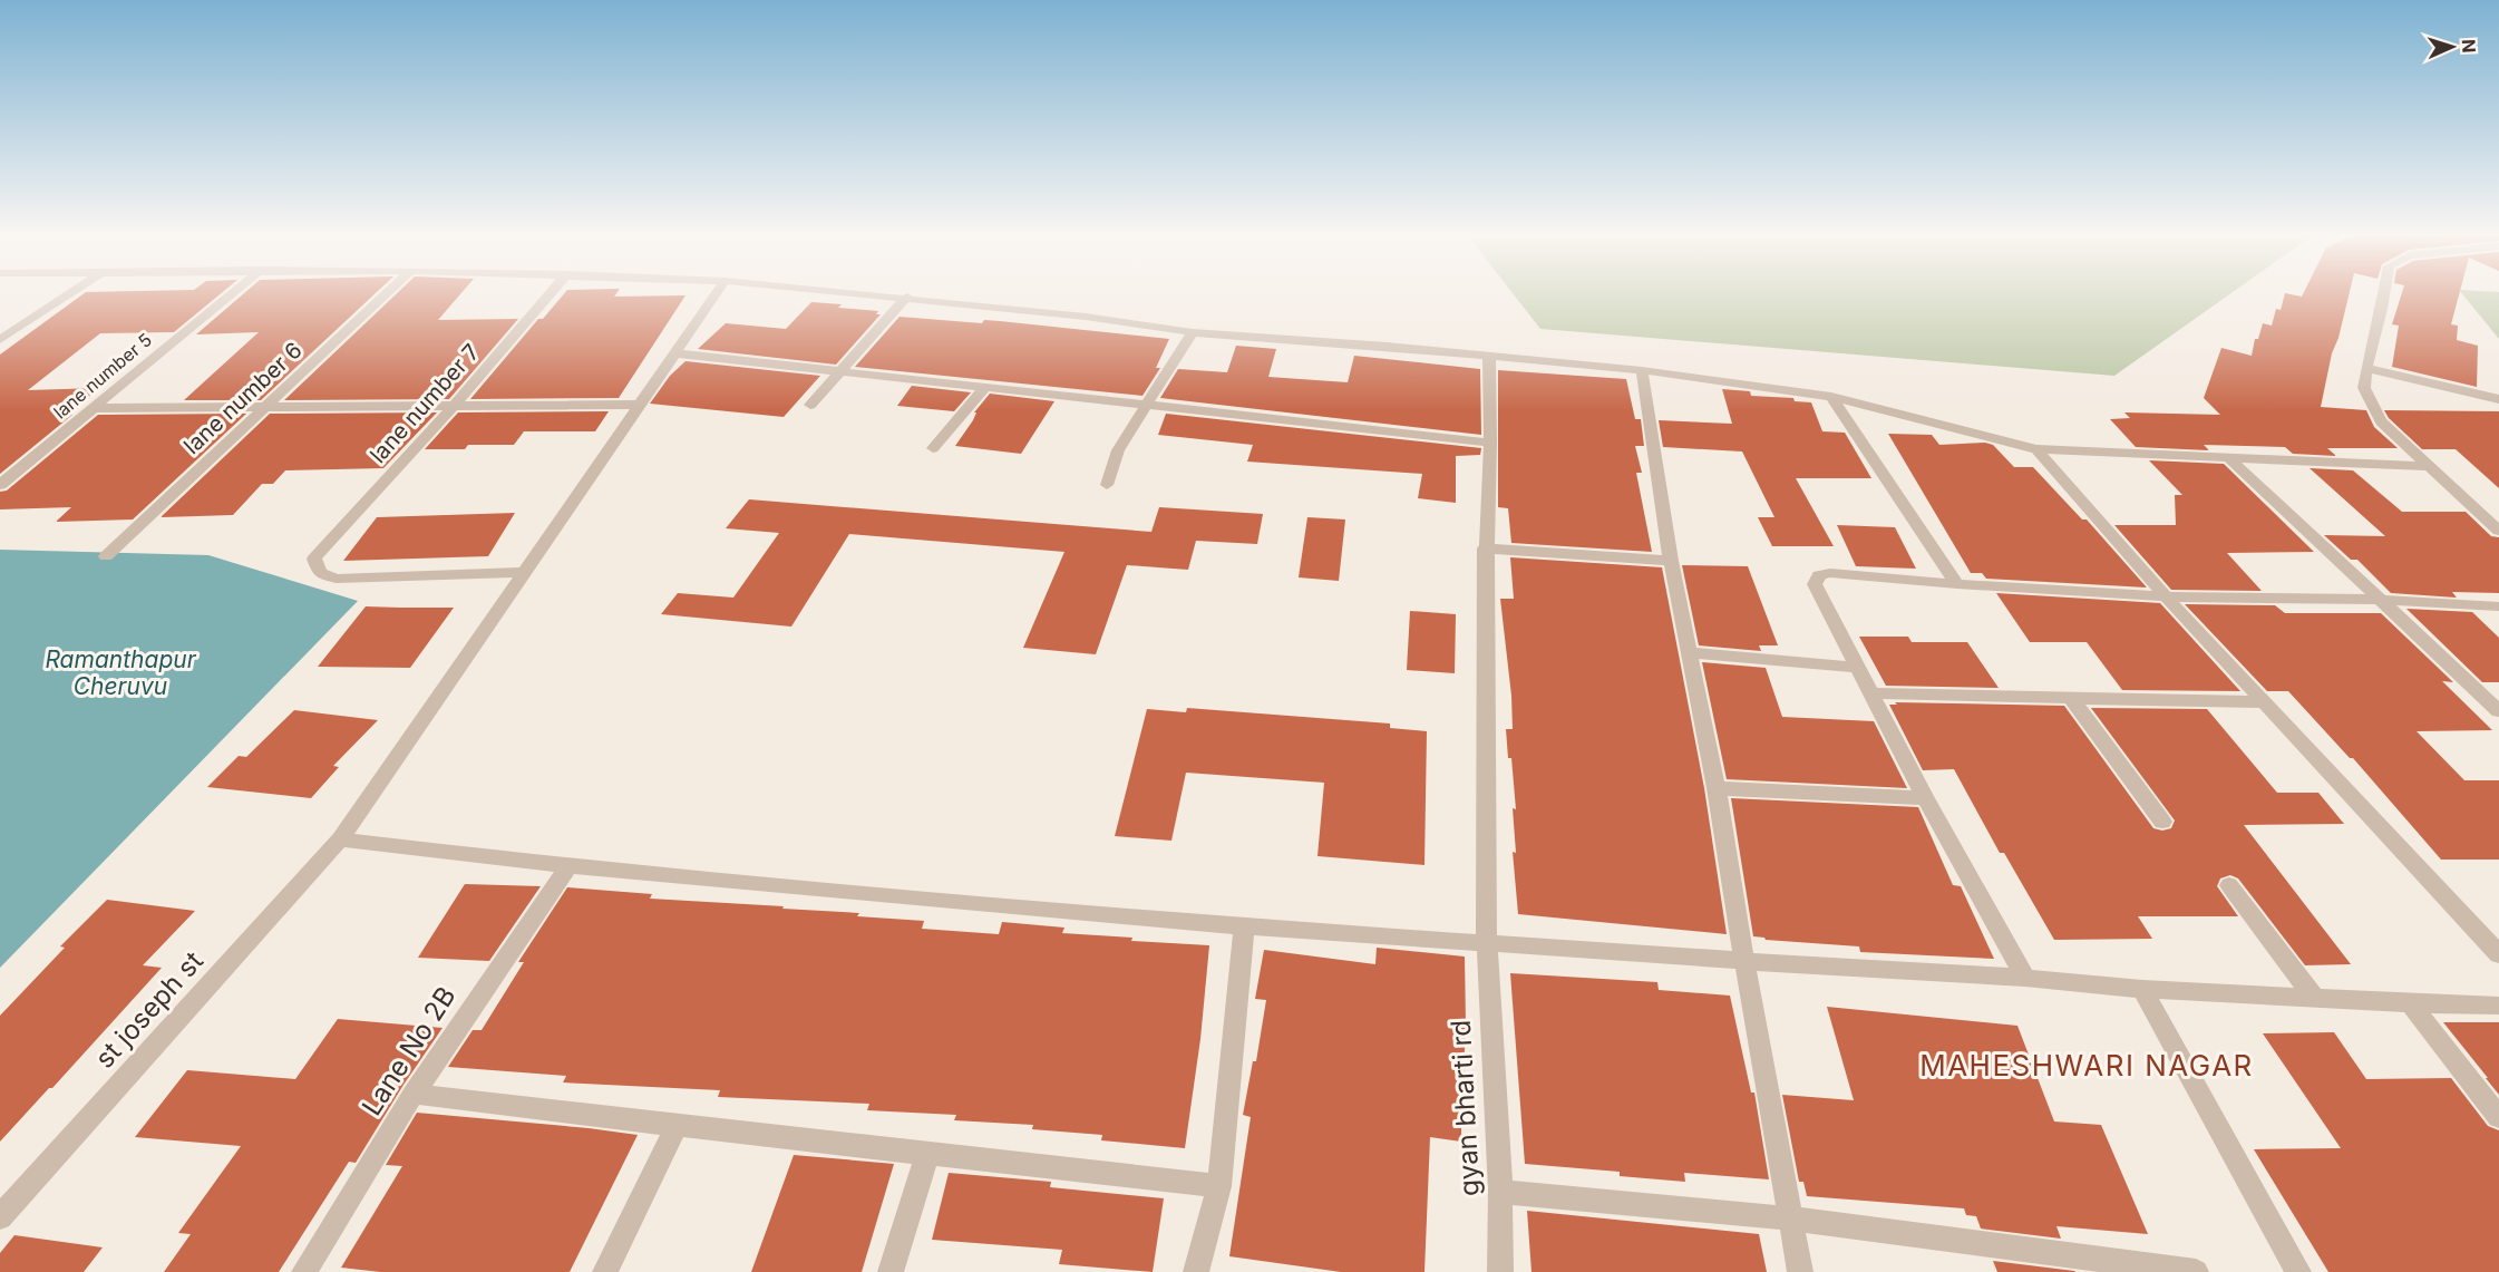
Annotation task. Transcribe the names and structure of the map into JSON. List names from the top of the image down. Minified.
{"streets":{"street":["lane number 5","lane number 6","lane number 7","st joseph st","Lane No 2B","gyan bharti rd"]},"crossings":[["lane number 7","st joseph st"]],"districts":["MAHESHWARI NAGAR"],"water":["Ramanthapur Cheruvu"],"north":"right"}
